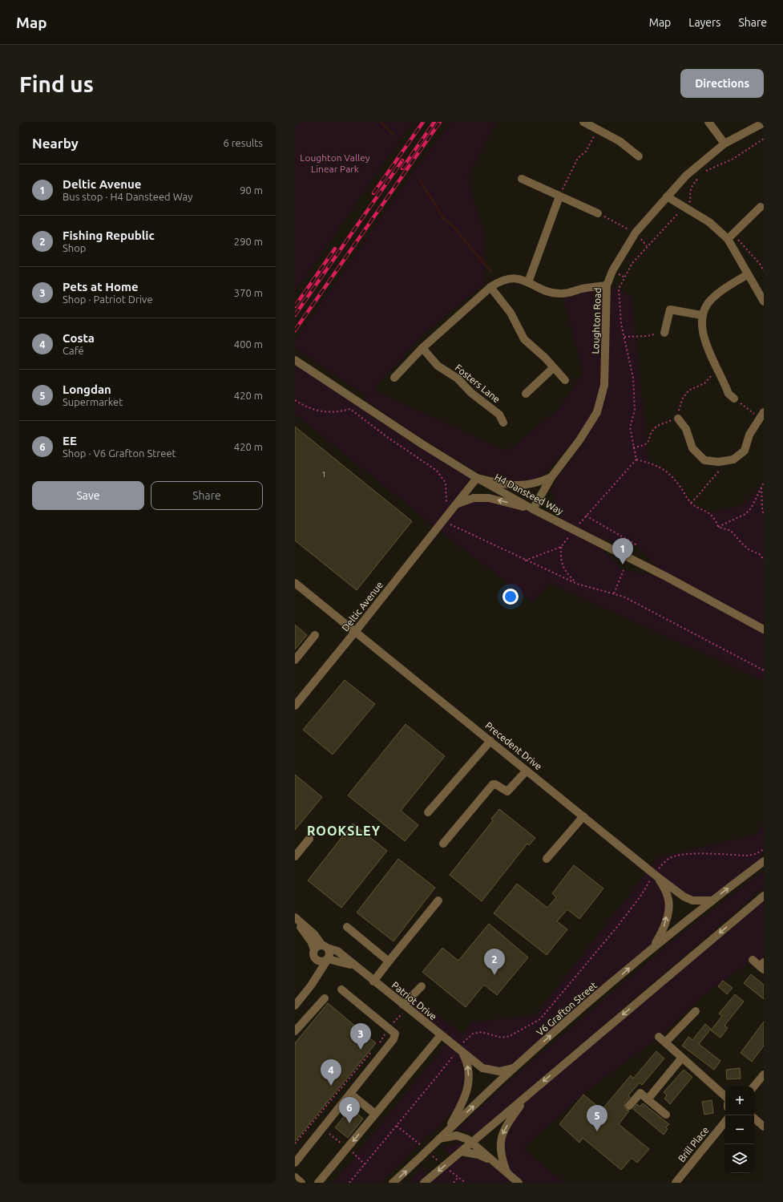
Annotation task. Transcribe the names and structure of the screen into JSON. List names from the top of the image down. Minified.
{"streets":{"street":["Loughton Road","Fosters Lane","H4 Dansteed Way","Deltic Avenue","Precedent Drive","Patriot Drive","V6 Grafton Street","Brill Place"]},"crossings":[["Loughton Road","H4 Dansteed Way"],["Loughton Road","Deltic Avenue"],["H4 Dansteed Way","Deltic Avenue"],["Deltic Avenue","Precedent Drive"],["Precedent Drive","V6 Grafton Street"],["Patriot Drive","V6 Grafton Street"]],"districts":["ROOKSLEY"],"parks":["Loughton Valley Linear Park"],"house_numbers":["1"],"page":{"header":"Map","nav":["Map","Layers","Share"],"buttons":["Directions",["Save","Share"]],"title":"Find us","heading":["Nearby","6 results"],"list":[{"mark":"1","name":"Deltic Avenue","note":"Bus stop · H4 Dansteed Way","value":"90 m"},{"mark":"2","name":"Fishing Republic","note":"Shop","value":"290 m"},{"mark":"3","name":"Pets at Home","note":"Shop · Patriot Drive","value":"370 m"},{"mark":"4","name":"Costa","note":"Café","value":"400 m"},{"mark":"5","name":"Longdan","note":"Supermarket","value":"420 m"},{"mark":"6","name":"EE","note":"Shop · V6 Grafton Street","value":"420 m"}],"pins":["1","2","3","4","6","5"],"map_buttons":["+","−"]}}
